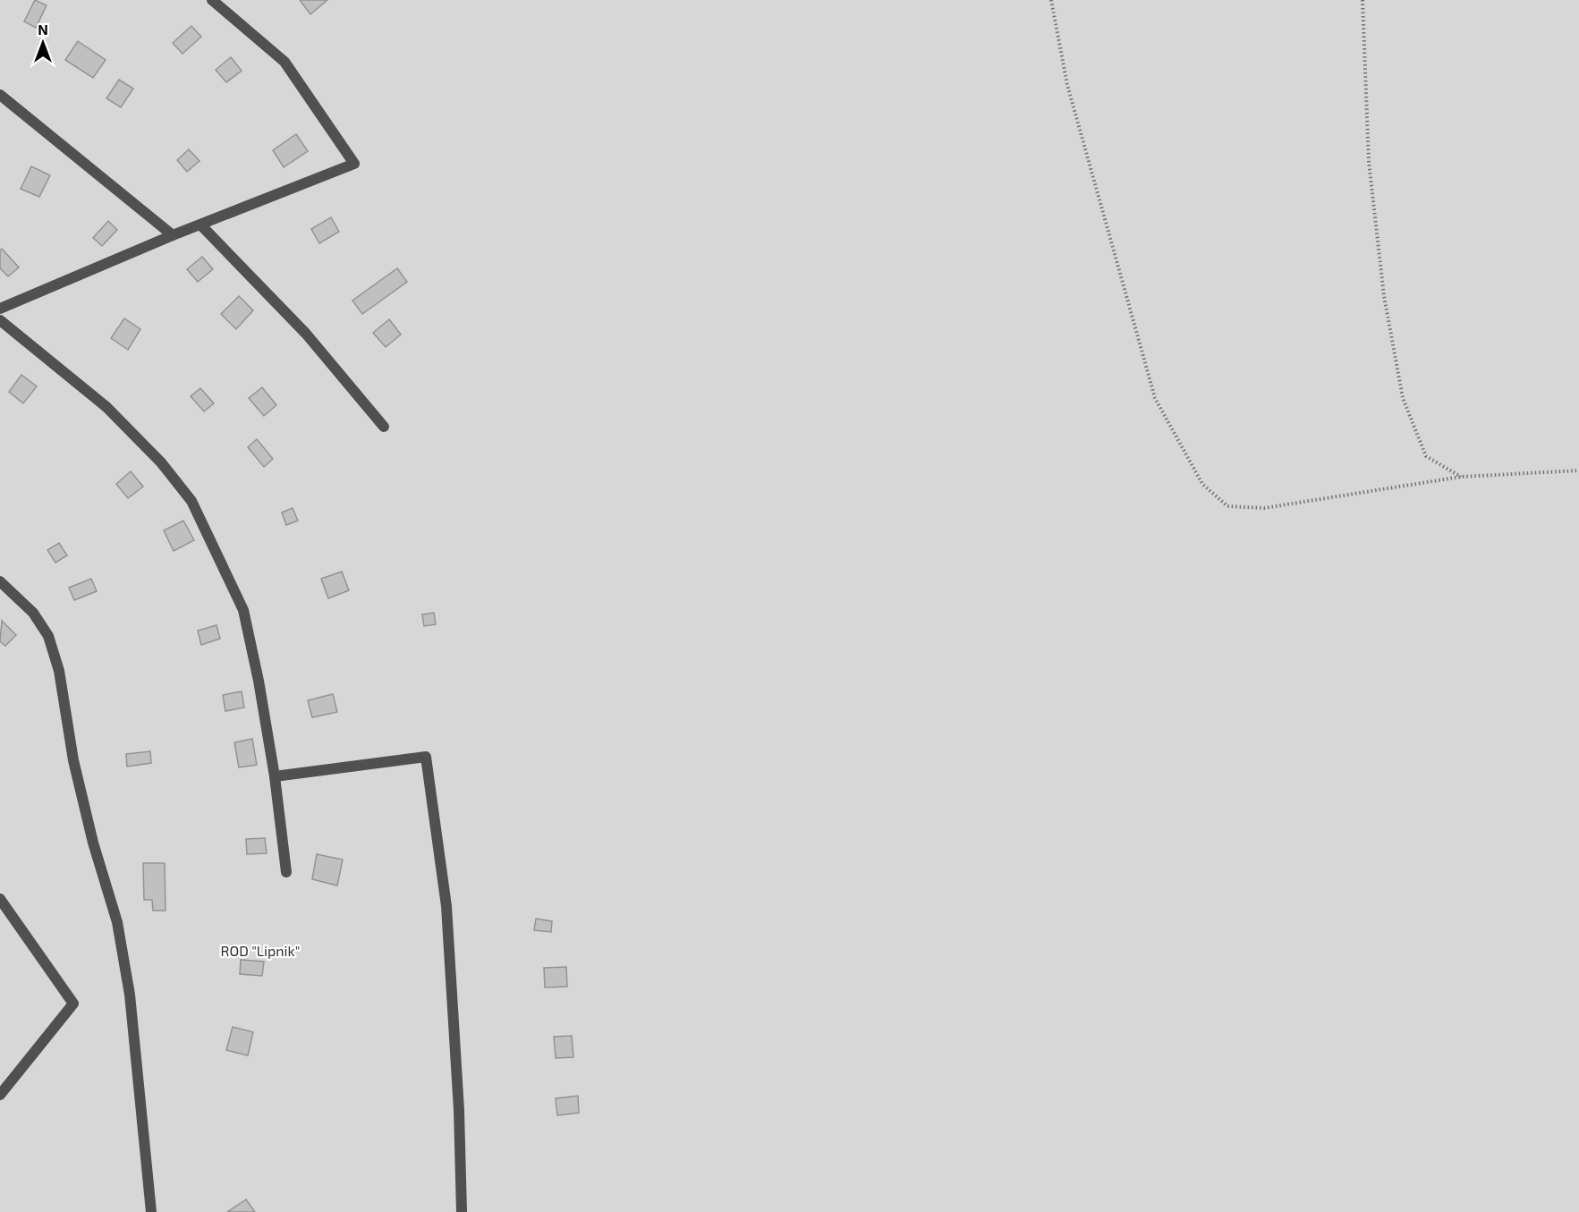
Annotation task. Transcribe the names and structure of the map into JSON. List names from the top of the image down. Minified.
{"parks":["ROD \"Lipnik\""],"north":"top"}
